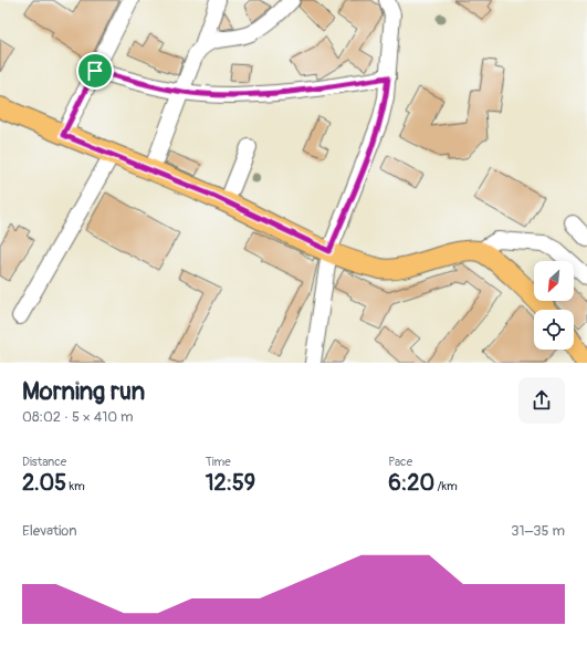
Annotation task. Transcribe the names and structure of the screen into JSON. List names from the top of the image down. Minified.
{"north":"bottom left","page":{"heading":["Morning run","08:02 · 5 × 410 m"],"stats":[["Distance","2.05 km"],["Time","12:59"],["Pace","6:20 /km"]],"chart":["Elevation","31–35 m"]}}
